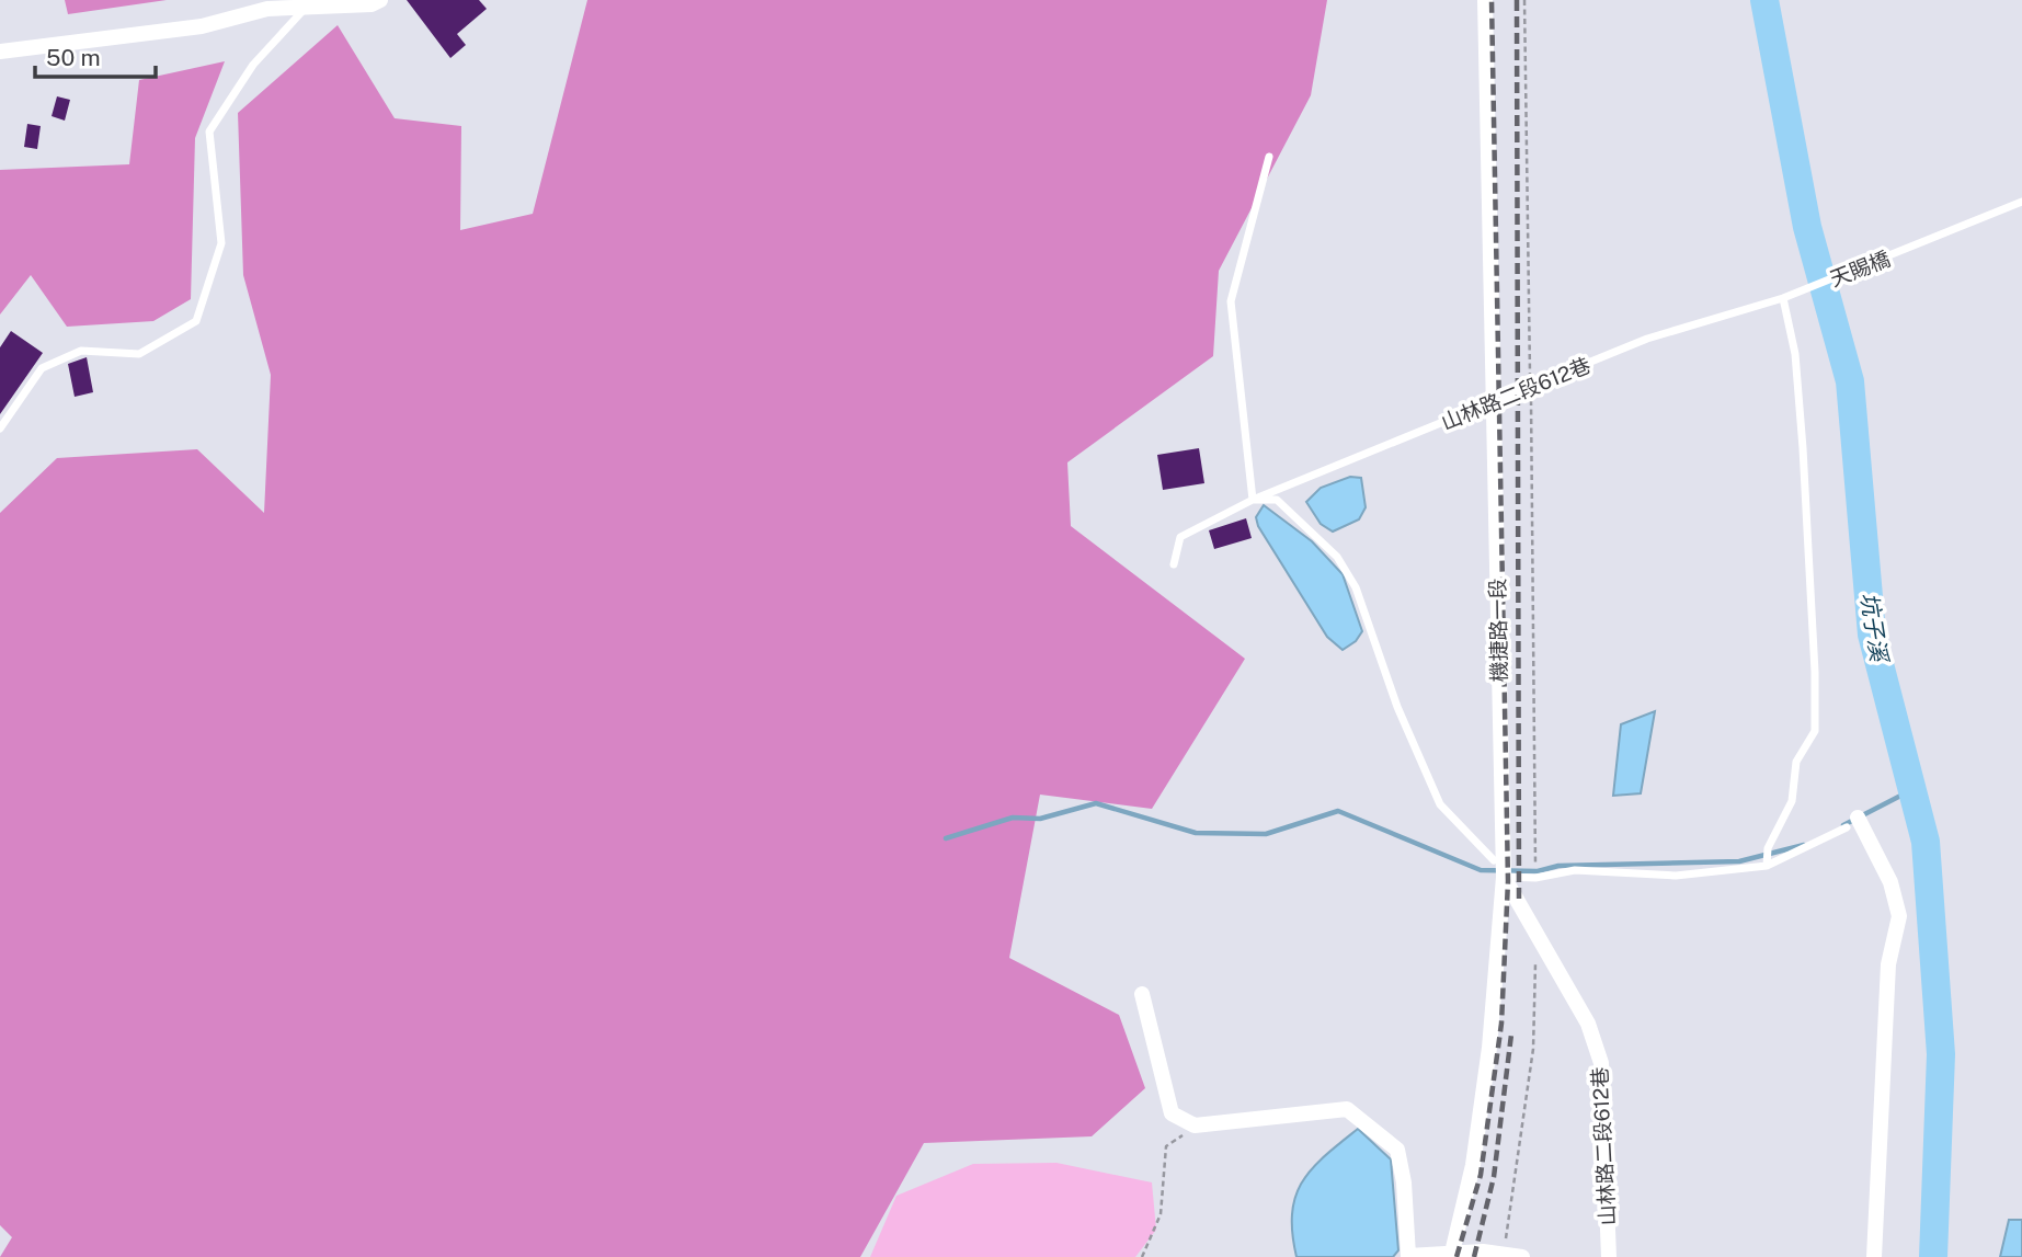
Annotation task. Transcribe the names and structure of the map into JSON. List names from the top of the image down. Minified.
{"streets":{"street":["山林路二段612巷","機捷路一段"],"lane":["天賜橋"]},"crossings":[["天賜橋","山林路二段612巷"],["山林路二段612巷","機捷路一段"]],"water":["坑子溪"],"scale_bar":"50 m"}
